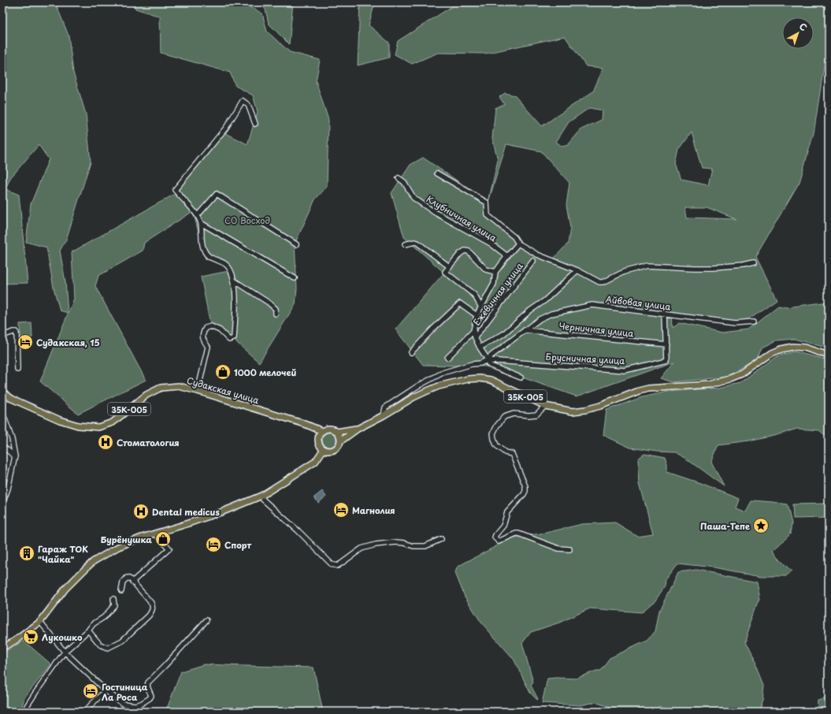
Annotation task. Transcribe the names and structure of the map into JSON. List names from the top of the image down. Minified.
{"streets":{"main road":["Судакская улица","35К-005"],"street":["Клубничная улица","Ежевичная улица","Айвовая улица","Черничная улица","Брусничная улица"]},"crossings":[["Айвовая улица","Черничная улица"],["Айвовая улица","Брусничная улица"],["Черничная улица","Брусничная улица"],["Судакская улица","35К-005"]],"parks":["СО Восход"],"places":{"hotel":["Судакская, 15","Магнолия","Спорт","Гостиница Ла Роса"],"shop":["1000 мелочей","Бурёнушка"],"hospital":["Стоматология","Dental medicus"],"place":["Паша-Тепе"],"building":["Гараж ТОК \"Чайка\""],"supermarket":["Лукошко"]},"north":"top right"}
